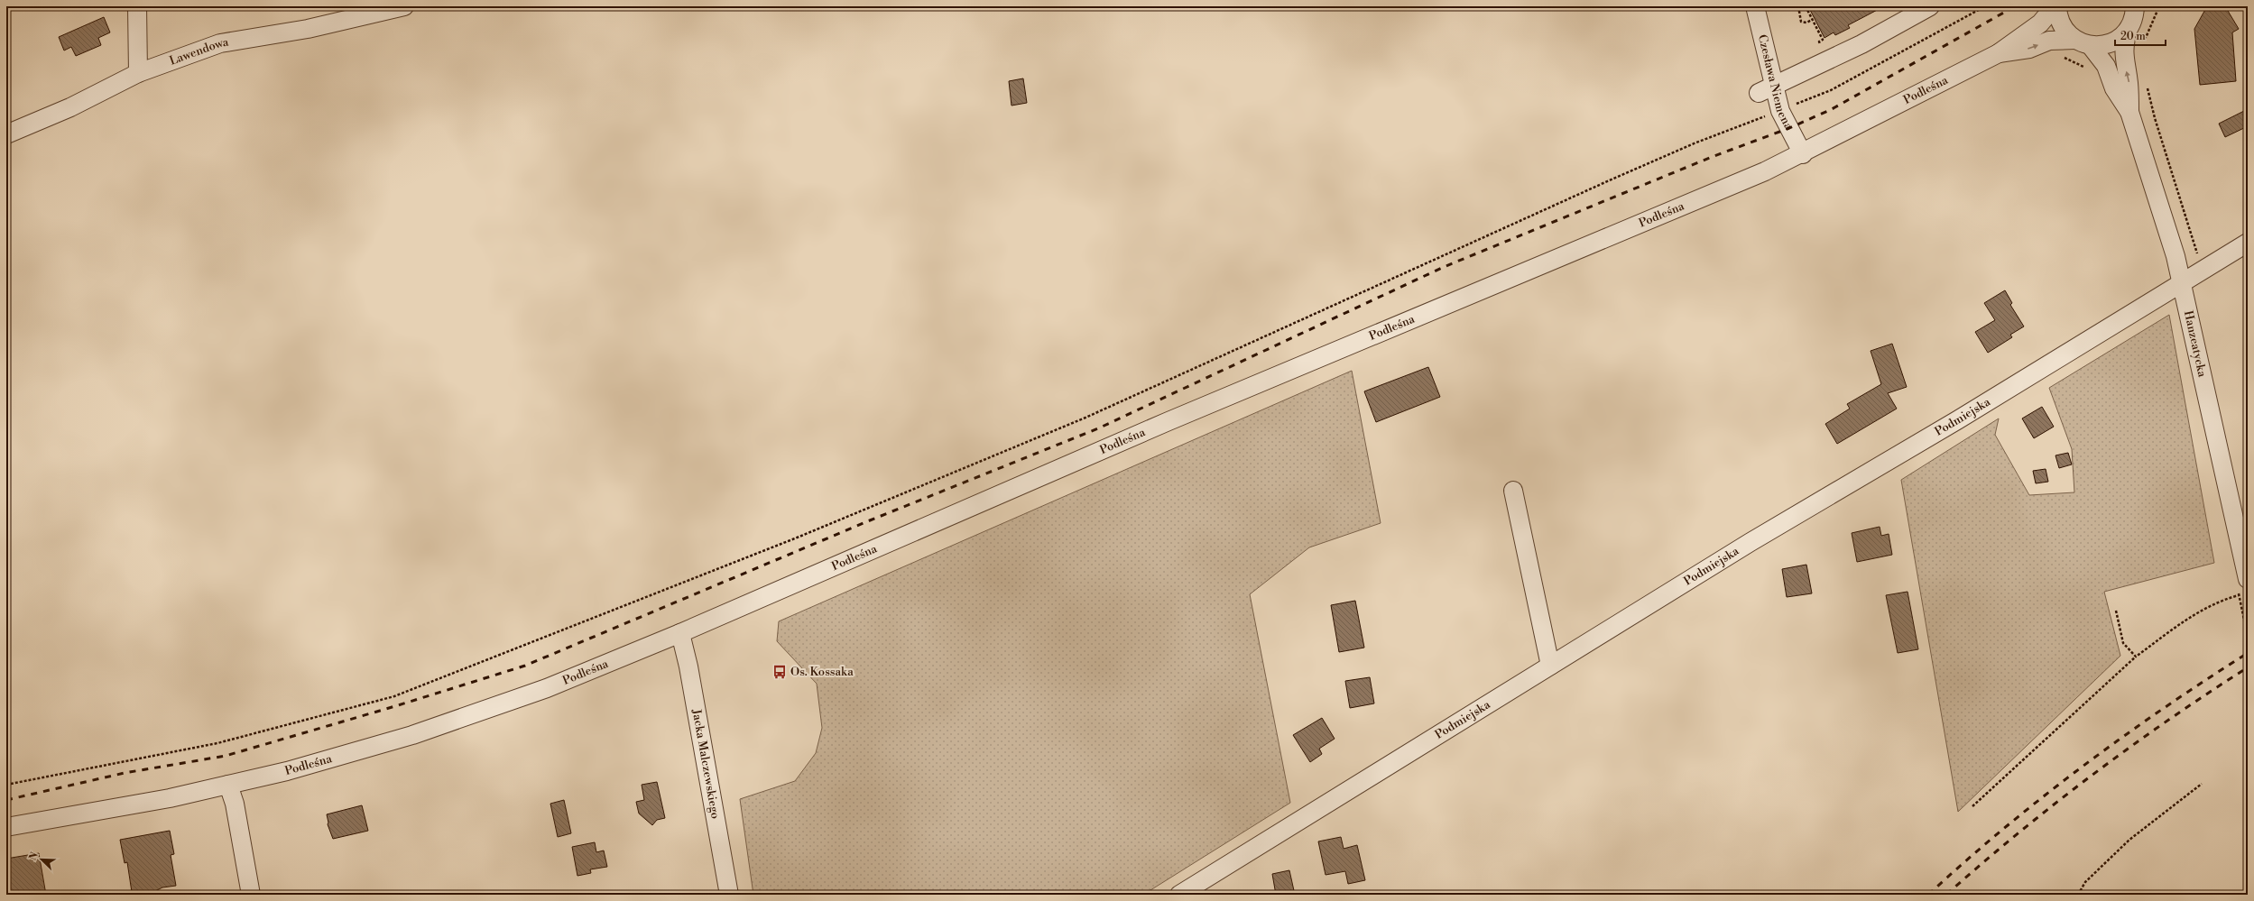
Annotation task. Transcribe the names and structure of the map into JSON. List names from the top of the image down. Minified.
{"streets":{"street":["Lawendowa","Czesława Niemena","Podleśna","Hanzeatycka","Podmiejska","Jacka Malczewskiego"]},"crossings":[["Czesława Niemena","Podleśna"],["Podleśna","Hanzeatycka"],["Podleśna","Jacka Malczewskiego"],["Hanzeatycka","Podmiejska"]],"places":{"bus stop":["Os. Kossaka"]},"scale_bar":"20 m","north":"top left"}
